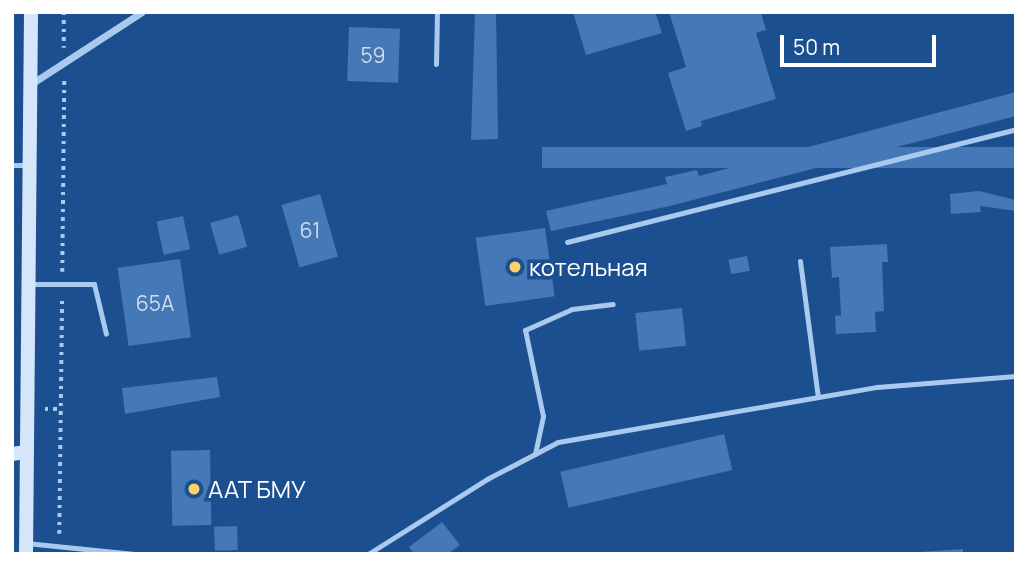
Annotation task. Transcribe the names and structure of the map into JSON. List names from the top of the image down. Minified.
{"places":["котельная","ААТ БМУ"],"house_numbers":["59","61","65А"],"scale_bar":"50 m"}
